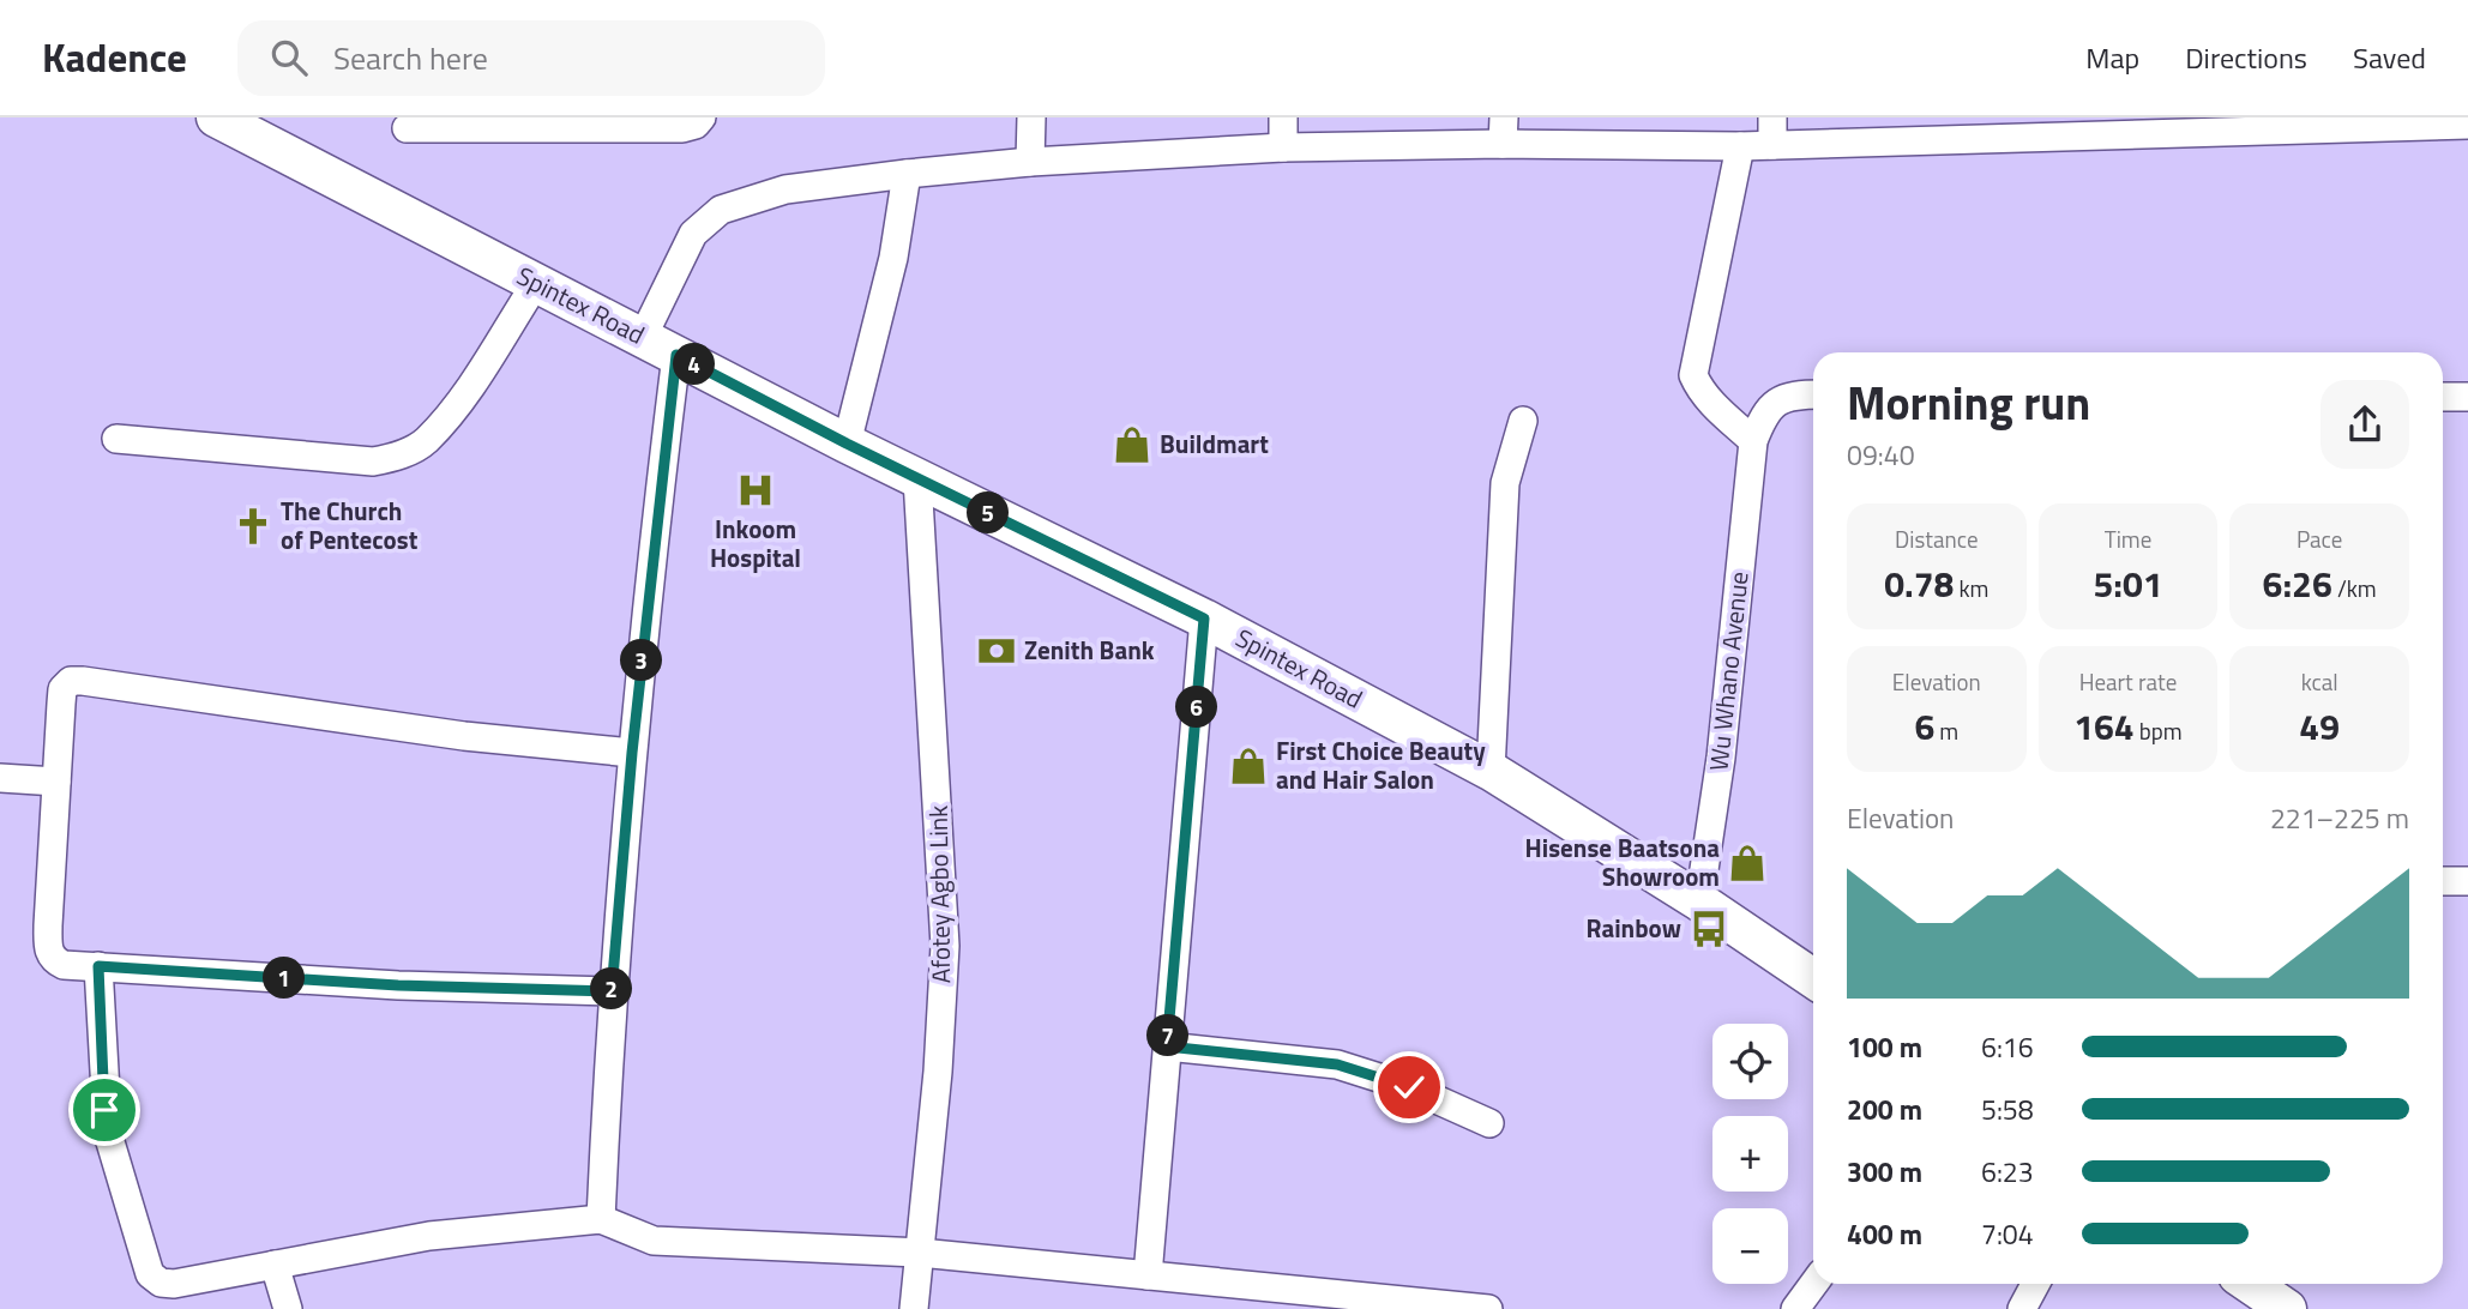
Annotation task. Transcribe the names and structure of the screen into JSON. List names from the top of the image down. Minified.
{"streets":{"main road":["Spintex Road"],"street":["Wu Whano Avenue","Afotey Agbo Link"]},"crossings":[["Spintex Road","Wu Whano Avenue"],["Spintex Road","Afotey Agbo Link"]],"places":{"shop":["Buildmart","First Choice Beauty and Hair Salon","Hisense Baatsona Showroom"],"hospital":["Inkoom Hospital"],"church":["The Church of Pentecost"],"bank":["Zenith Bank"],"bus stop":["Rainbow"]},"page":{"header":"Kadence","search":"Search here","nav":["Map","Directions","Saved"],"pins":["4","5","3","6","1","2","7"],"heading":["Morning run","09:40"],"stats":[["Distance","0.78 km"],["Time","5:01"],["Pace","6:26 /km"],["Elevation","6 m"],["Heart rate","164 bpm"],["kcal","49"]],"chart":["Elevation","221–225 m"],"list":[{"name":"100 m","note":"6:16"},{"name":"200 m","note":"5:58"},{"name":"300 m","note":"6:23"},{"name":"400 m","note":"7:04"}],"map_buttons":["+","−"]}}
